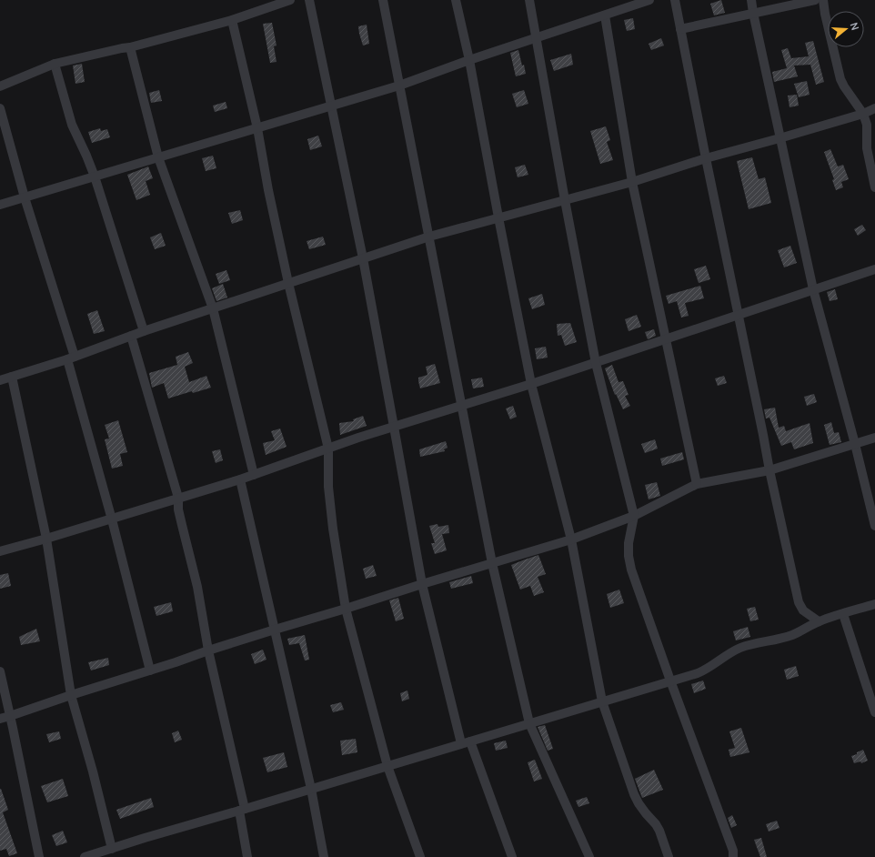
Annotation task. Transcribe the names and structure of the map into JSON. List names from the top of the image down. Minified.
{"north":"right"}
